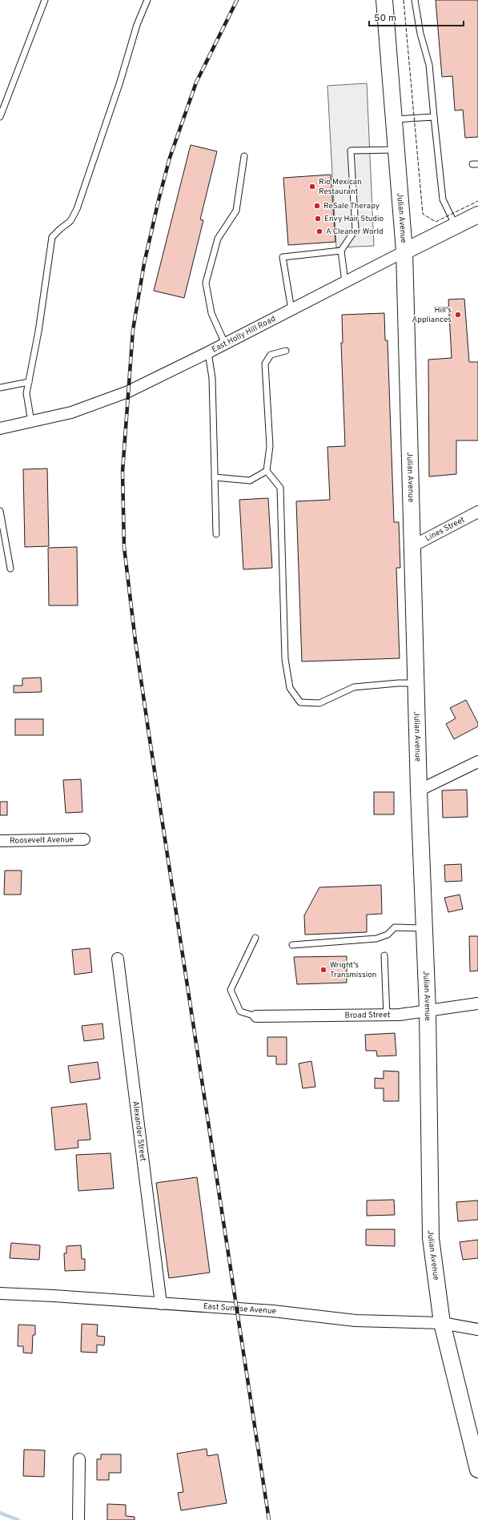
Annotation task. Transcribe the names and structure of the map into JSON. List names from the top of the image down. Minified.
{"streets":{"street":["Julian Avenue","East Holly Hill Road","Lines Street","Roosevelt Avenue","Broad Street","Alexander Street","East Sunrise Avenue"]},"crossings":[["Julian Avenue","East Holly Hill Road"],["Julian Avenue","Lines Street"],["Julian Avenue","Broad Street"],["Julian Avenue","East Sunrise Avenue"],["Alexander Street","East Sunrise Avenue"]],"places":["Rio Mexican Restaurant","ReSale Therapy","Envy Hair Studio","A Cleaner World","Hill's Appliances","Wright's Transmission"],"scale_bar":"50 m"}
